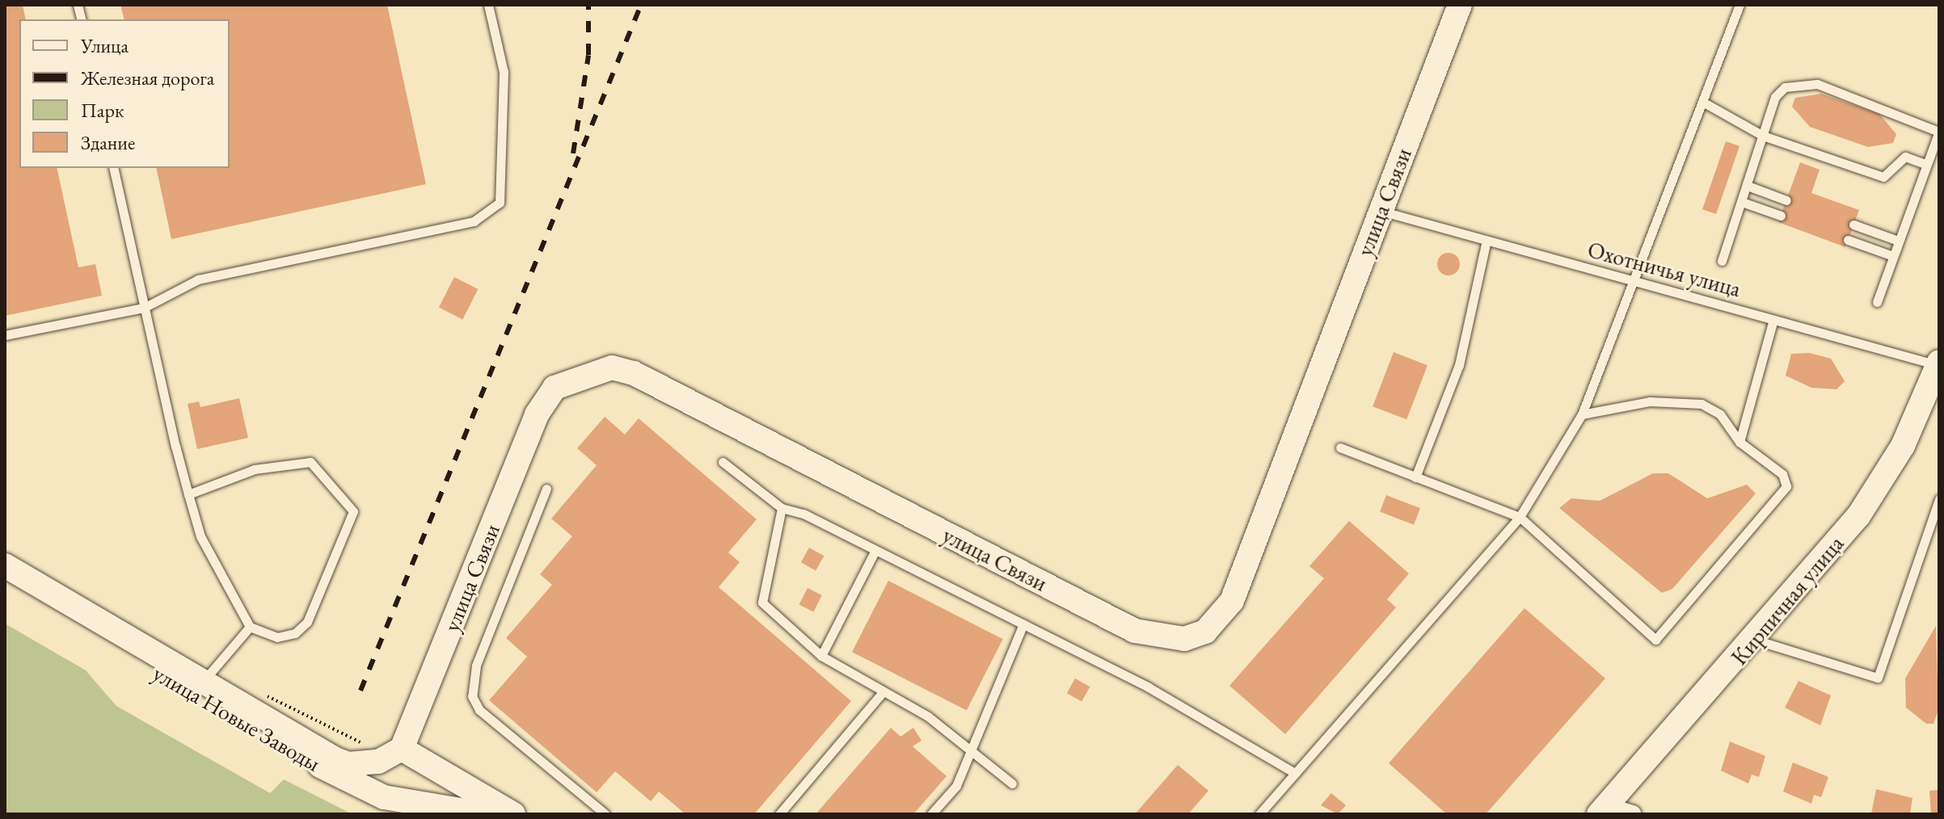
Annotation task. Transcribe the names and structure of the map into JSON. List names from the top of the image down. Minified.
{"streets":{"street":["улица Связи","Кирпичная улица","улица Новые Заводы"],"lane":["Охотничья улица"]},"crossings":[["улица Связи","Охотничья улица"],["Охотничья улица","Кирпичная улица"]],"legend":["Улица","Железная дорога","Парк","Здание"]}
